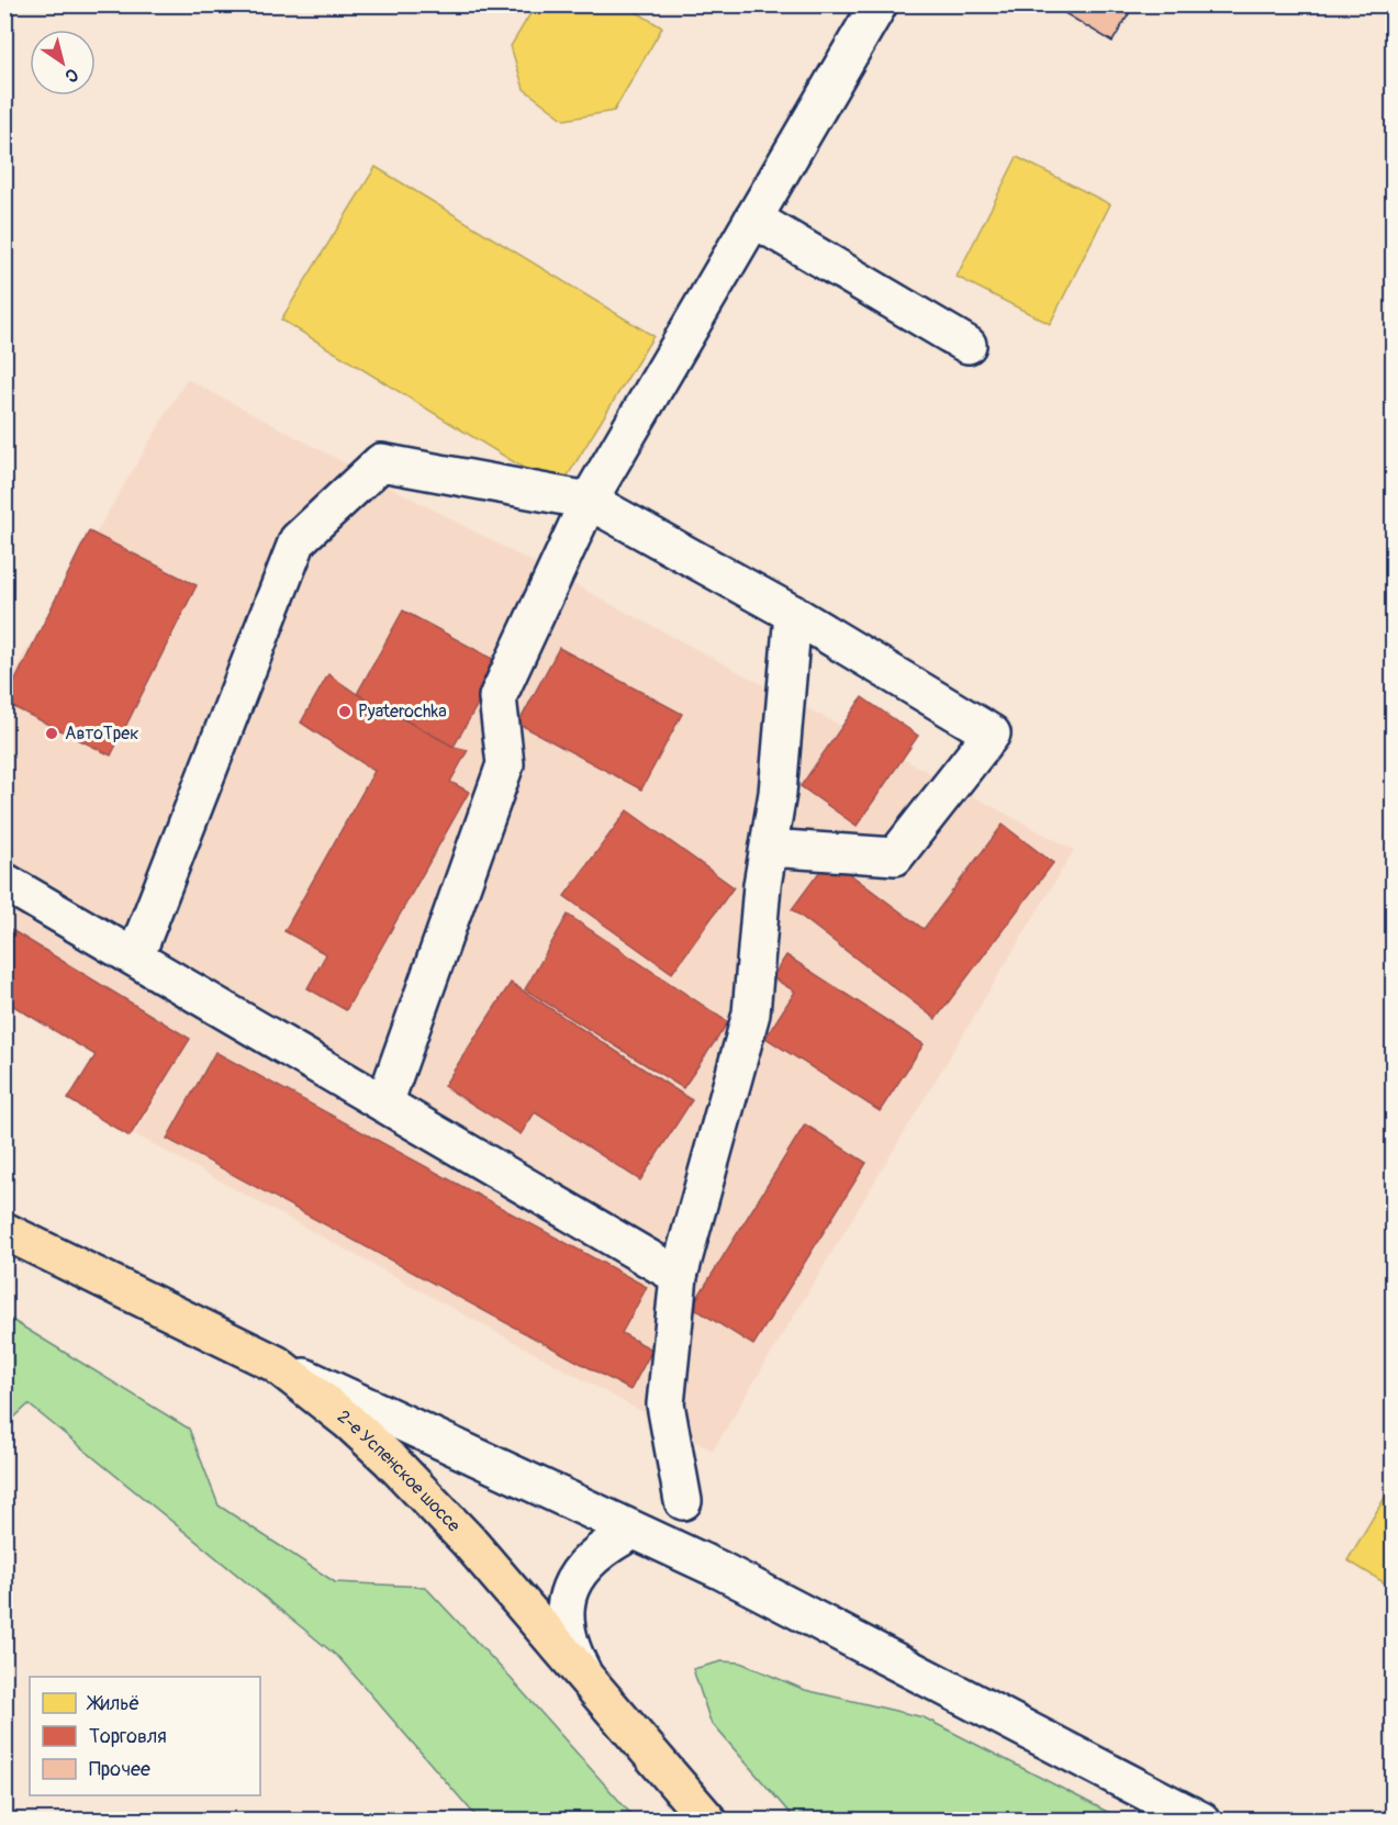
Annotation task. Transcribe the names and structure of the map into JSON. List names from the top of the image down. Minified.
{"streets":{"main road":["2-е Успенское шоссе"]},"places":["Pyaterochka","АвтоТрек"],"legend":["Жильё","Торговля","Прочее"],"north":"bottom right"}
